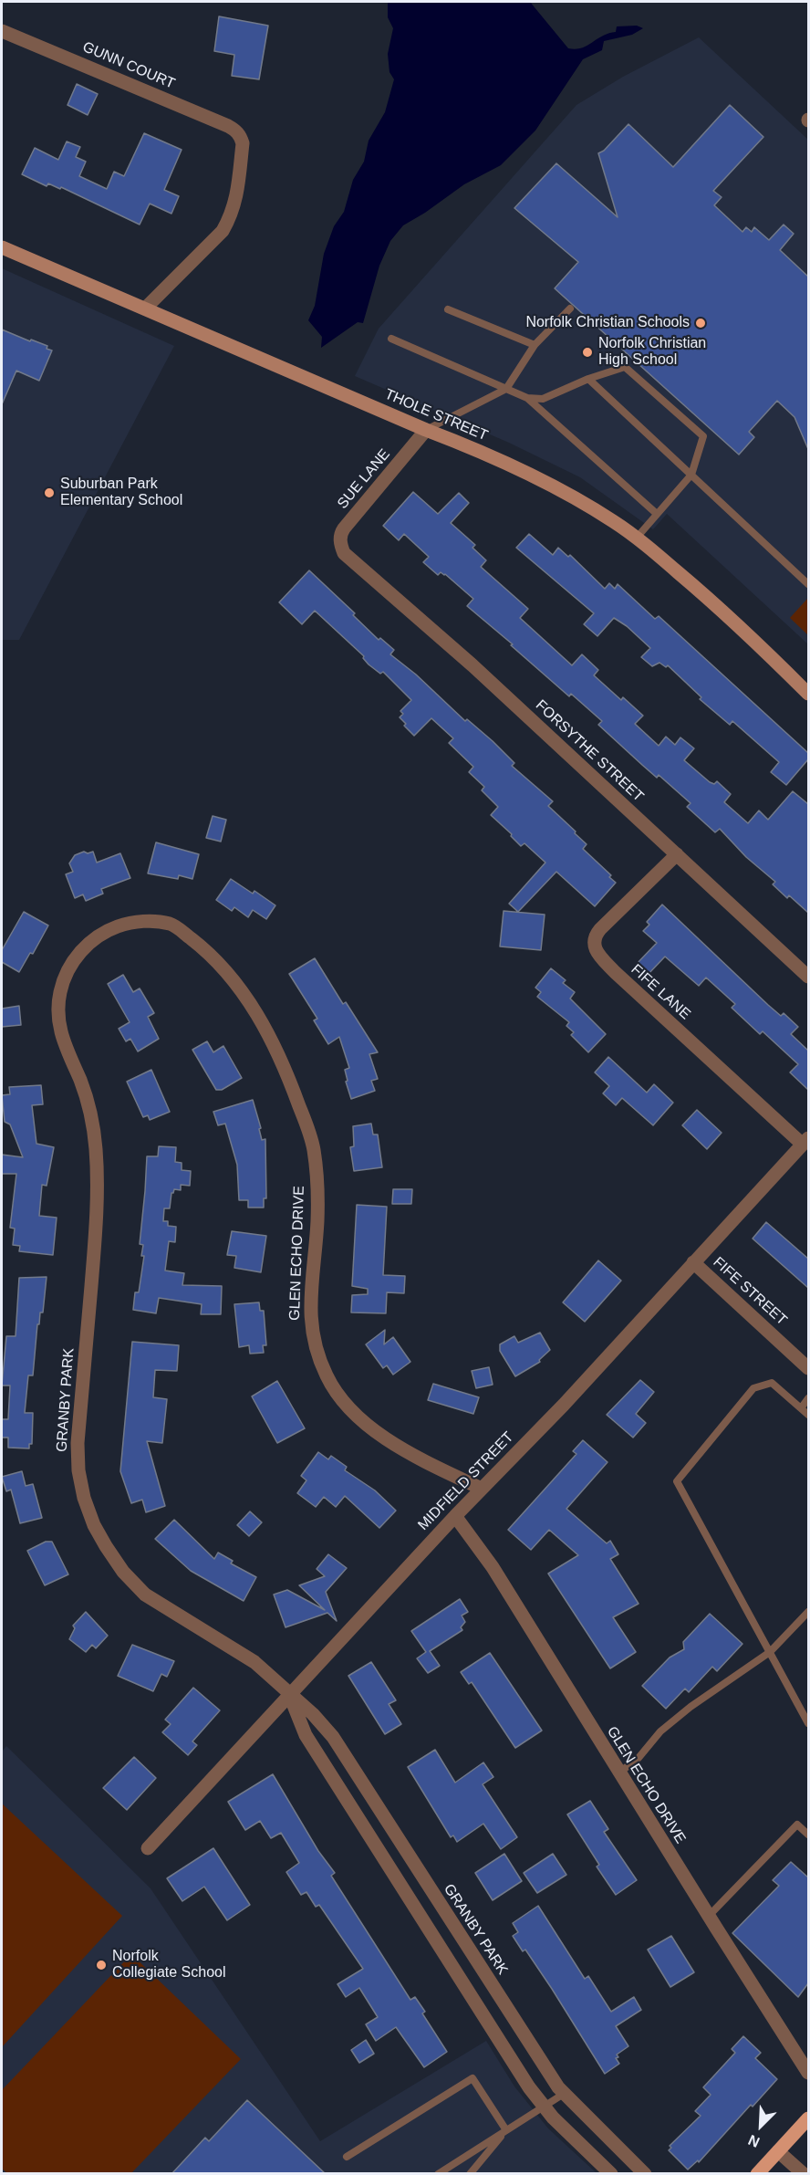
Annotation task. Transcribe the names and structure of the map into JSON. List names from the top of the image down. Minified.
{"streets":{"street":["GUNN COURT","THOLE STREET","SUE LANE","FORSYTHE STREET","FIFE LANE","GLEN ECHO DRIVE","FIFE STREET","GRANBY PARK","MIDFIELD STREET"]},"crossings":[["GUNN COURT","THOLE STREET"],["THOLE STREET","SUE LANE"],["SUE LANE","FORSYTHE STREET"],["FORSYTHE STREET","FIFE LANE"],["FIFE LANE","MIDFIELD STREET"],["GLEN ECHO DRIVE","GRANBY PARK"],["GLEN ECHO DRIVE","MIDFIELD STREET"],["FIFE STREET","MIDFIELD STREET"],["GRANBY PARK","MIDFIELD STREET"]],"places":["Norfolk Christian Schools","Norfolk Christian High School","Suburban Park Elementary School","Norfolk Collegiate School"],"north":"bottom left"}
